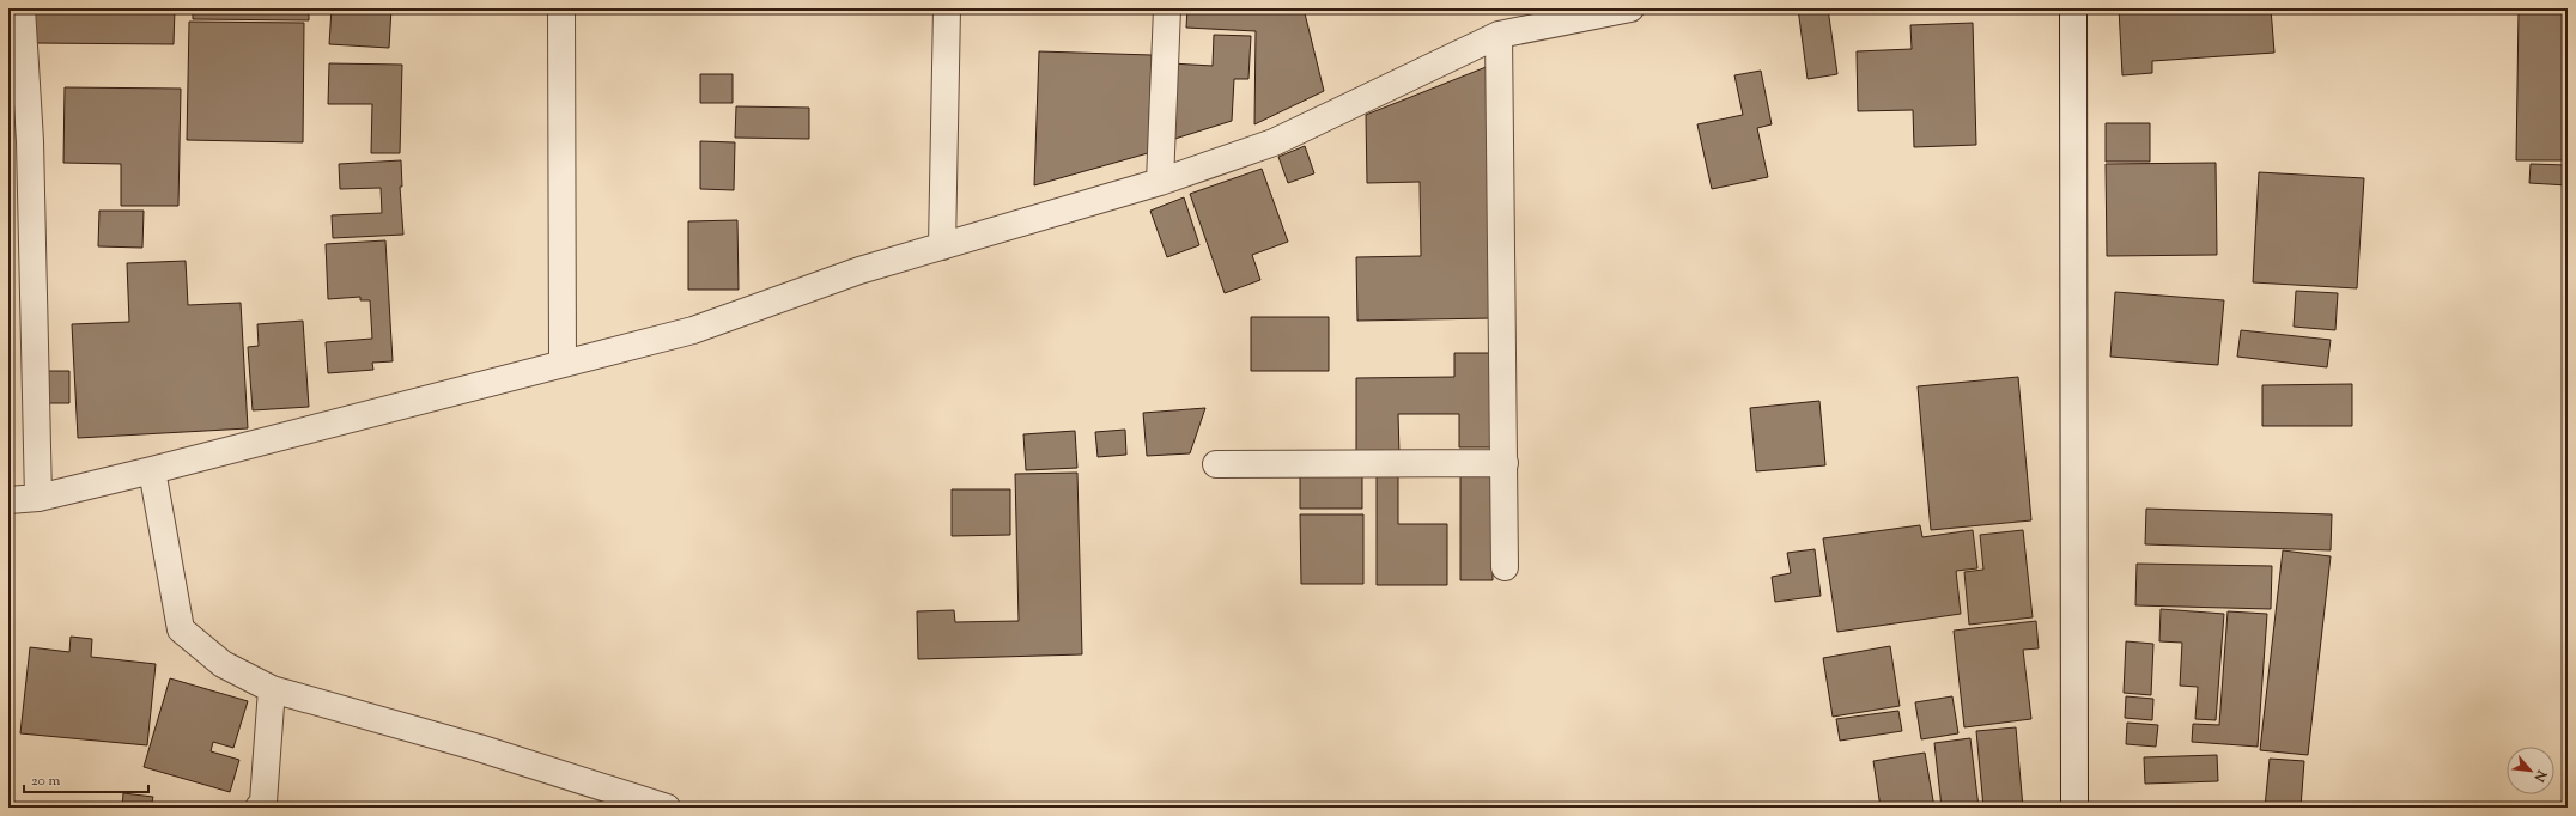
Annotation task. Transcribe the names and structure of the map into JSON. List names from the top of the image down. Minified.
{"scale_bar":"20 m","north":"bottom right"}
